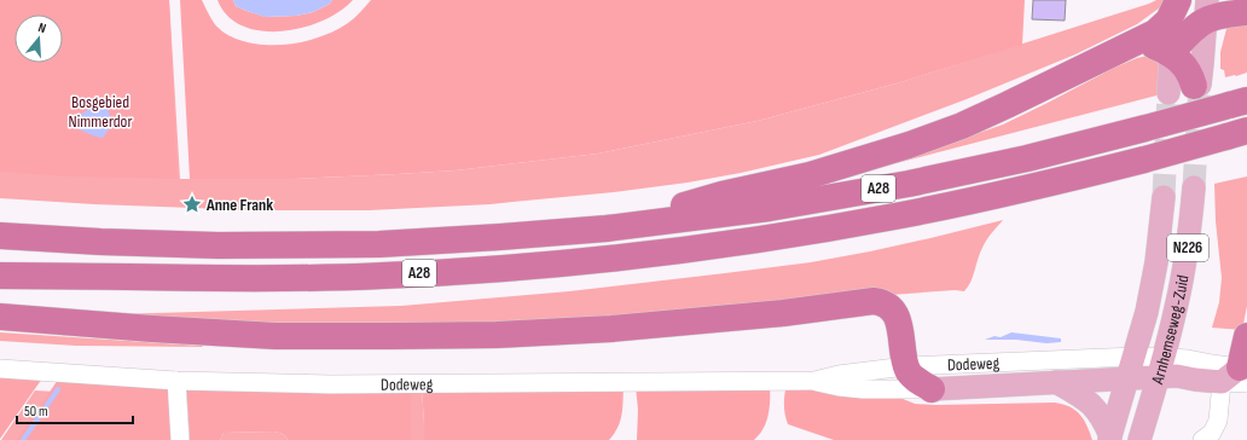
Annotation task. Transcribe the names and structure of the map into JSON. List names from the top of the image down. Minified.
{"streets":{"highway":["A28"],"main road":["N226","Arnhemseweg-Zuid","Dodeweg"]},"crossings":[["Arnhemseweg-Zuid","Dodeweg"]],"parks":["Bosgebied Nimmerdor"],"places":{"place":["Anne Frank"]},"scale_bar":"50 m","north":"top"}
